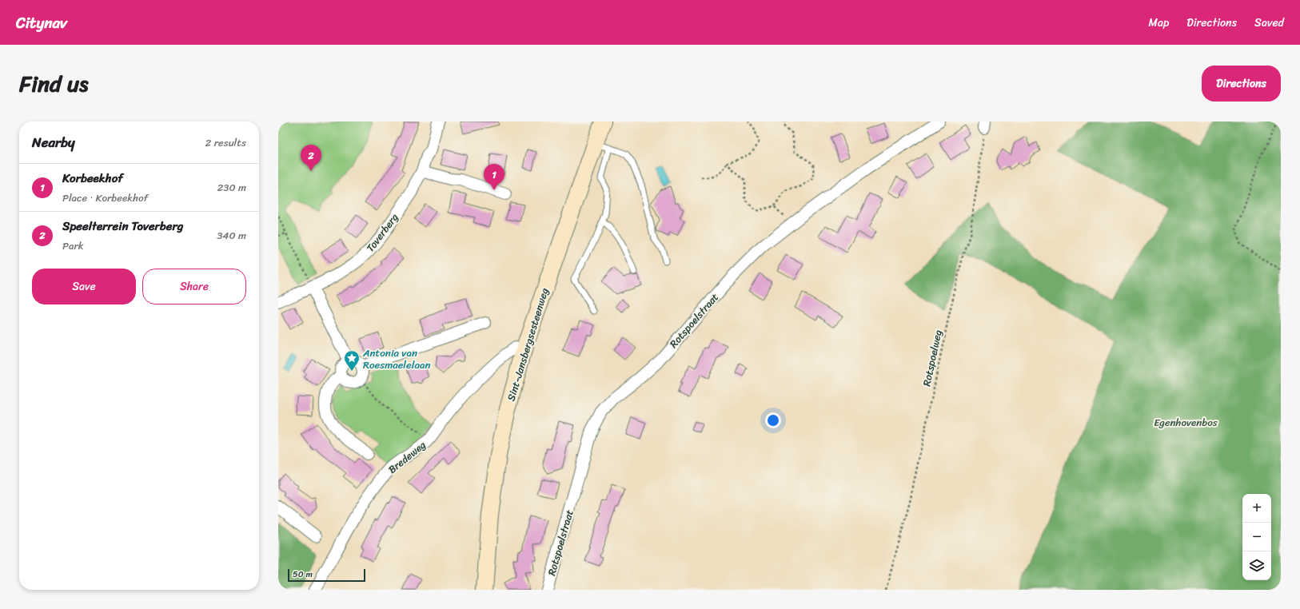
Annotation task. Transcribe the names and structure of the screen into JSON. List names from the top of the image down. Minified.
{"streets":{"main road":["Sint-Jansbergsesteenweg"],"street":["Toverberg","Rotspoelstraat","Bredeweg"],"path":["Rotspoelweg"]},"crossings":[["Sint-Jansbergsesteenweg","Bredeweg"]],"parks":["Egenhovenbos"],"places":{"place":["Antonia van Roesmaelelaan"]},"scale_bar":"50 m","page":{"header":"Citynav","nav":["Map","Directions","Saved"],"title":"Find us","buttons":["Directions",["Save","Share"]],"heading":["Nearby","2 results"],"pins":["2","1"],"list":[{"mark":"1","name":"Korbeekhof","note":"Place · Korbeekhof","value":"230 m"},{"mark":"2","name":"Speelterrein Toverberg","note":"Park","value":"340 m"}],"map_buttons":["+","−"],"scale":"50 m"}}
